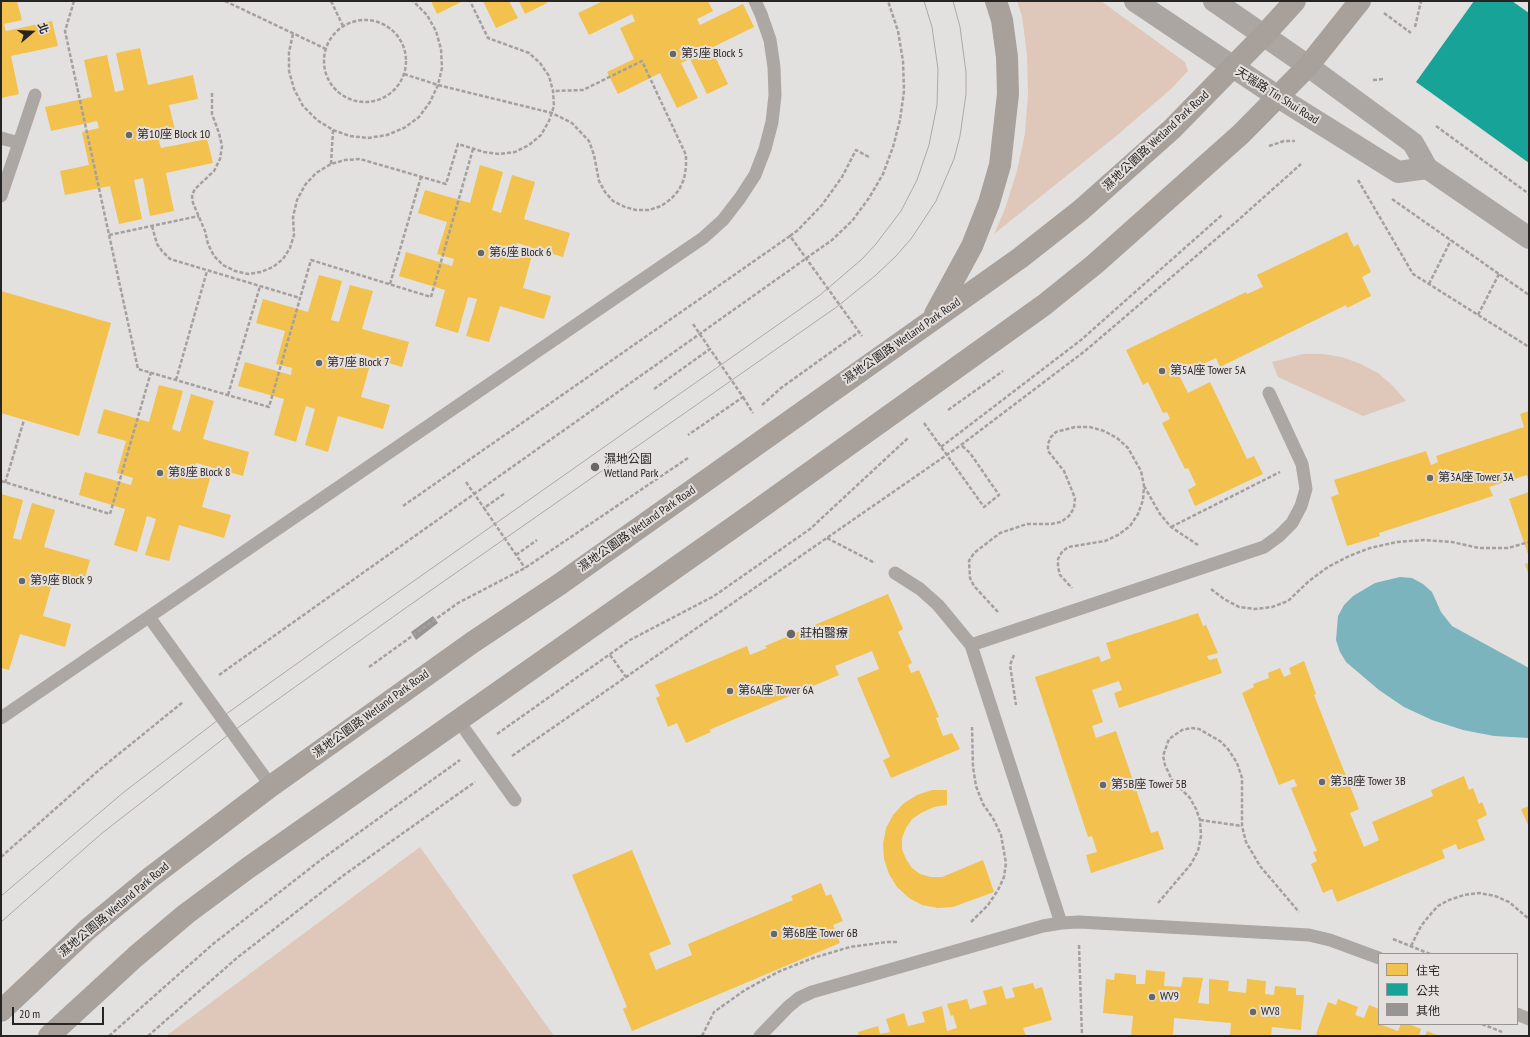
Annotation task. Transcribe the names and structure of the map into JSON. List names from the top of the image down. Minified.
{"streets":{"main road":["天瑞路 Tin Shui Road","濕地公園路 Wetland Park Road"]},"crossings":[["天瑞路 Tin Shui Road","濕地公園路 Wetland Park Road"]],"places":["第5座 Block 5","第10座 Block 10","第6座 Block 6","第7座 Block 7","第5A座 Tower 5A","濕地公園 Wetland Park","第8座 Block 8","第3A座 Tower 3A","第9座 Block 9","莊柏醫療","第6A座 Tower 6A","第3B座 Tower 3B","第5B座 Tower 5B","第6B座 Tower 6B","WV9","WV8"],"legend":["住宅","公共","其他"],"scale_bar":"20 m","north":"right"}
